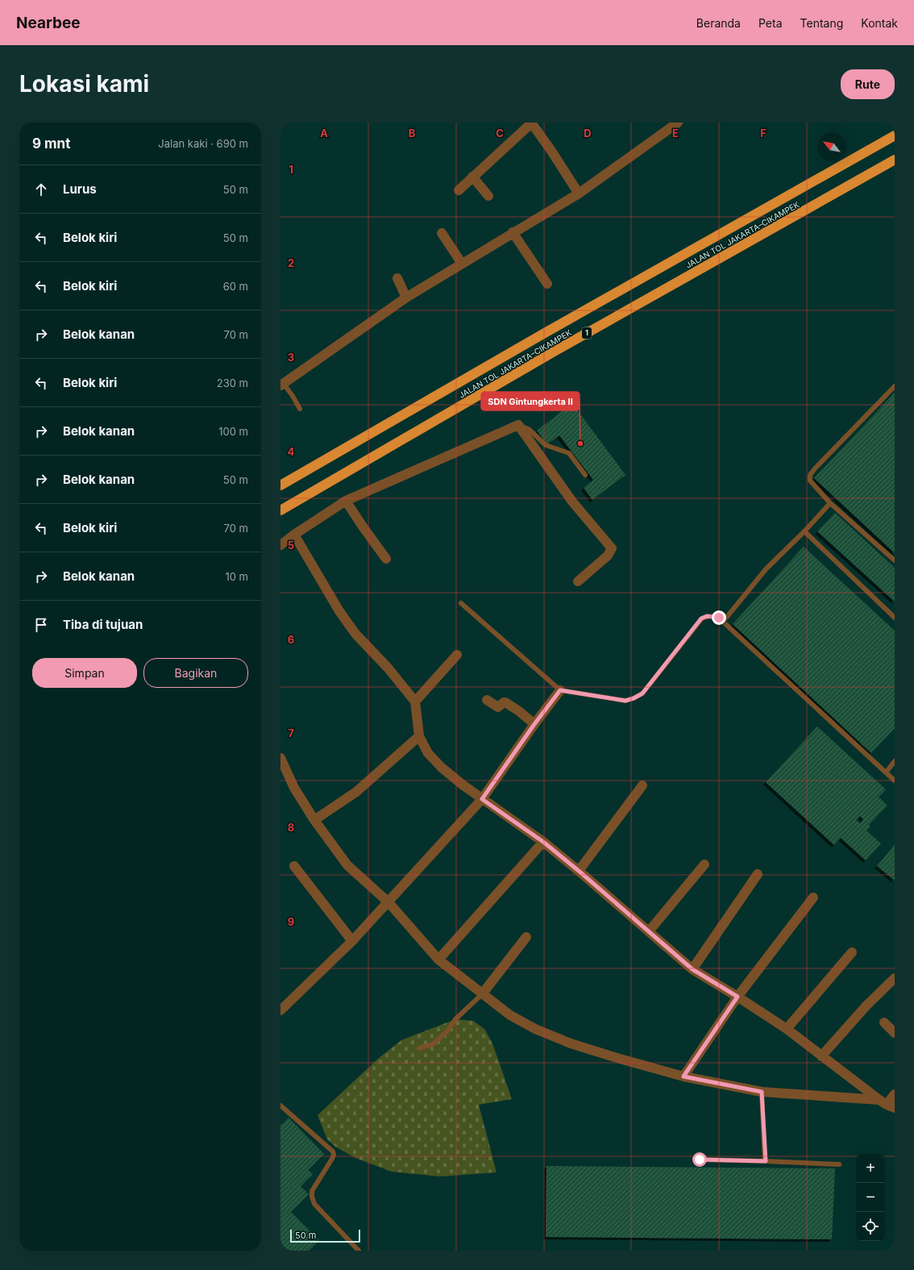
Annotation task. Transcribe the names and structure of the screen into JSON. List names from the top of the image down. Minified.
{"streets":{"highway":["JALAN TOL JAKARTA–CIKAMPEK","1"]},"places":["SDN Gintungkerta II"],"scale_bar":"50 m","north":"top left","page":{"header":"Nearbee","nav":["Beranda","Peta","Tentang","Kontak"],"buttons":["Rute",["Simpan","Bagikan"]],"title":"Lokasi kami","heading":["9 mnt","Jalan kaki · 690 m"],"list":[["Lurus","50 m"],["Belok kiri","50 m"],["Belok kiri","60 m"],["Belok kanan","70 m"],["Belok kiri","230 m"],["Belok kanan","100 m"],["Belok kanan","50 m"],["Belok kiri","70 m"],["Belok kanan","10 m"],"Tiba di tujuan"],"map_buttons":["+","−"],"scale":"50 m"},"grid":{"columns":["A","B","C","D","E","F"],"rows":["1","2","3","4","5","6","7","8","9"]}}
